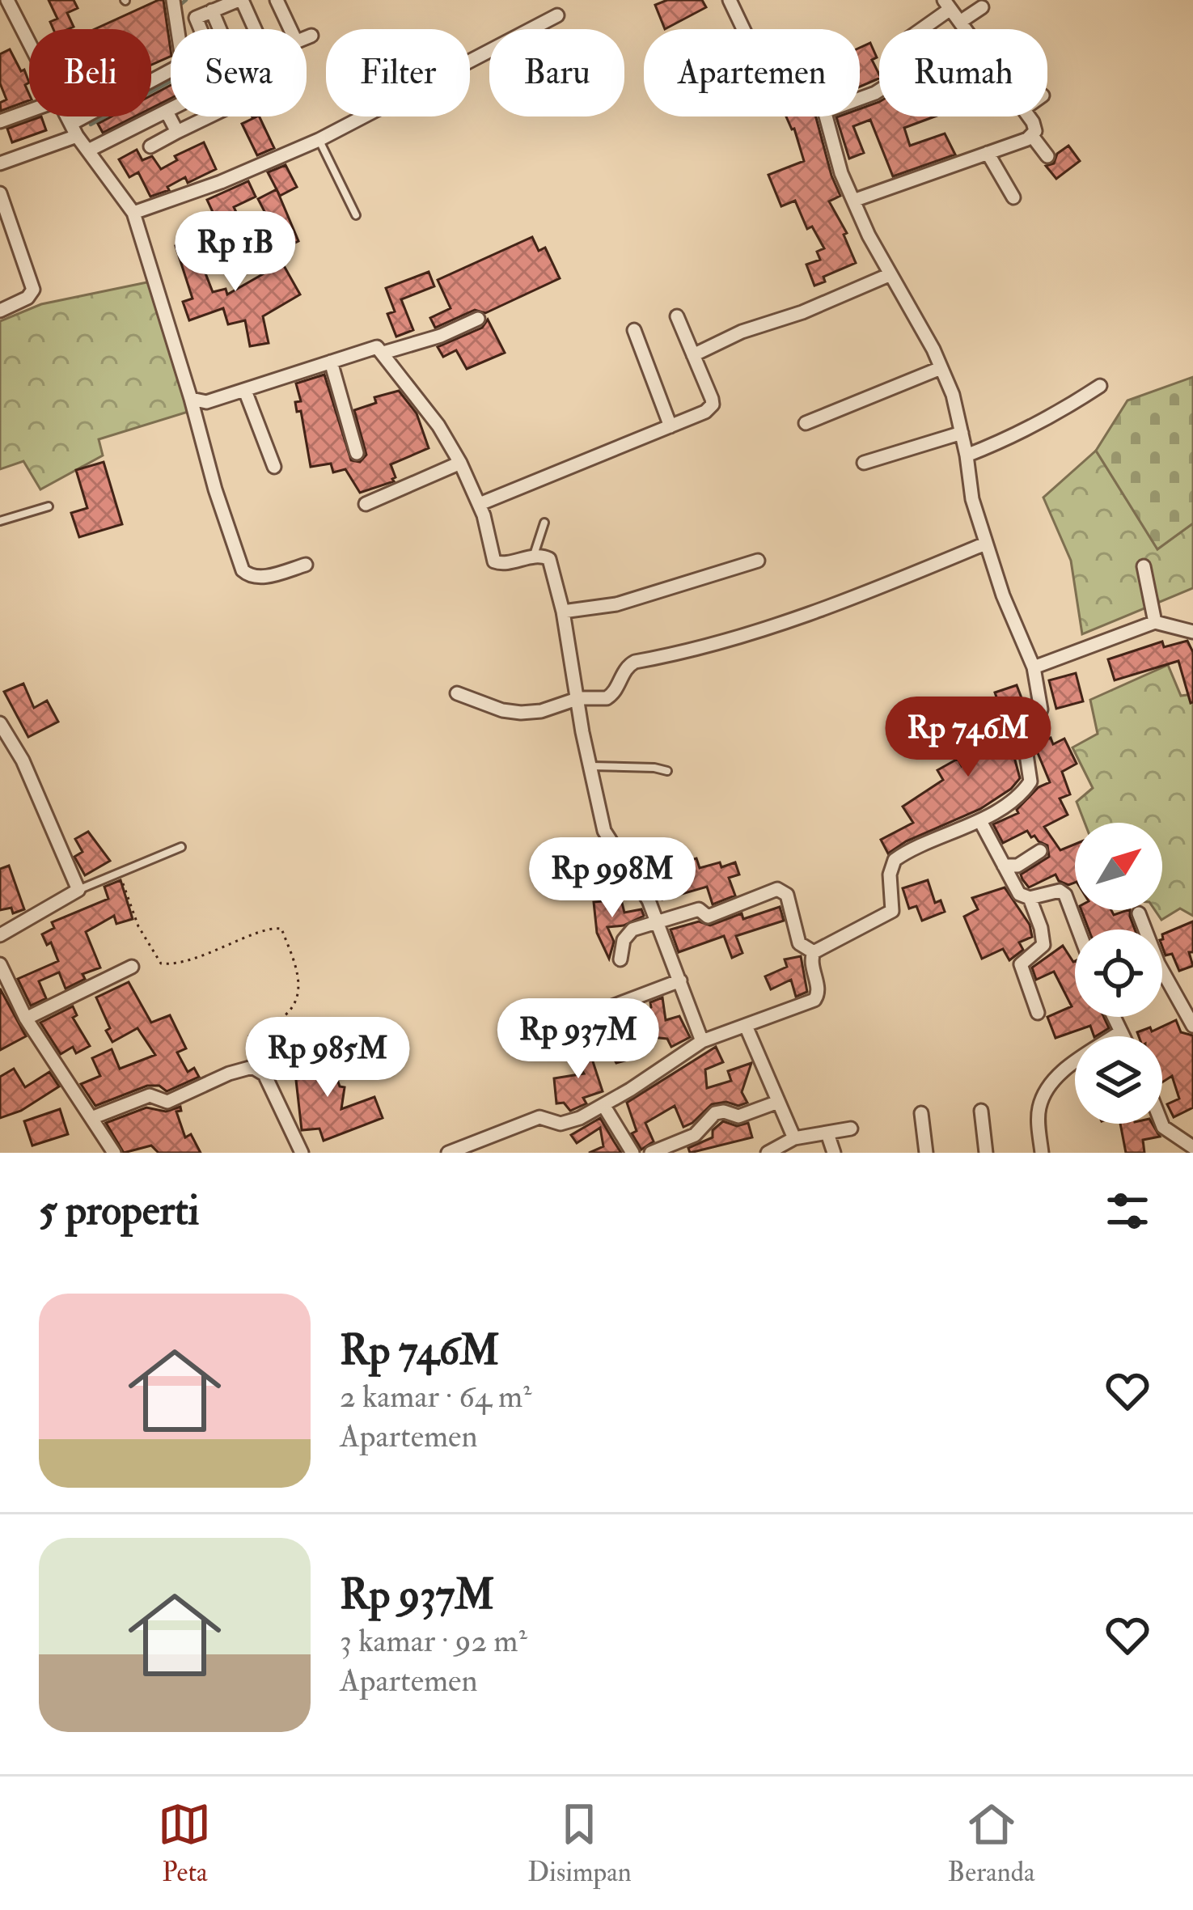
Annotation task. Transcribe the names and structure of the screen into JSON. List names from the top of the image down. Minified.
{"north":"top right","page":{"chip":["Beli","Sewa","Filter","Baru","Apartemen","Rumah"],"price":["Rp 1B","Rp 746M","Rp 998M","Rp 937M","Rp 985M"],"heading":"5 properti","list":[{"name":"Rp 746M","note":"2 kamar · 64 m² · Apartemen"},{"name":"Rp 937M","note":"3 kamar · 92 m² · Apartemen"}],"tabs":["Peta","Disimpan","Beranda"]}}
